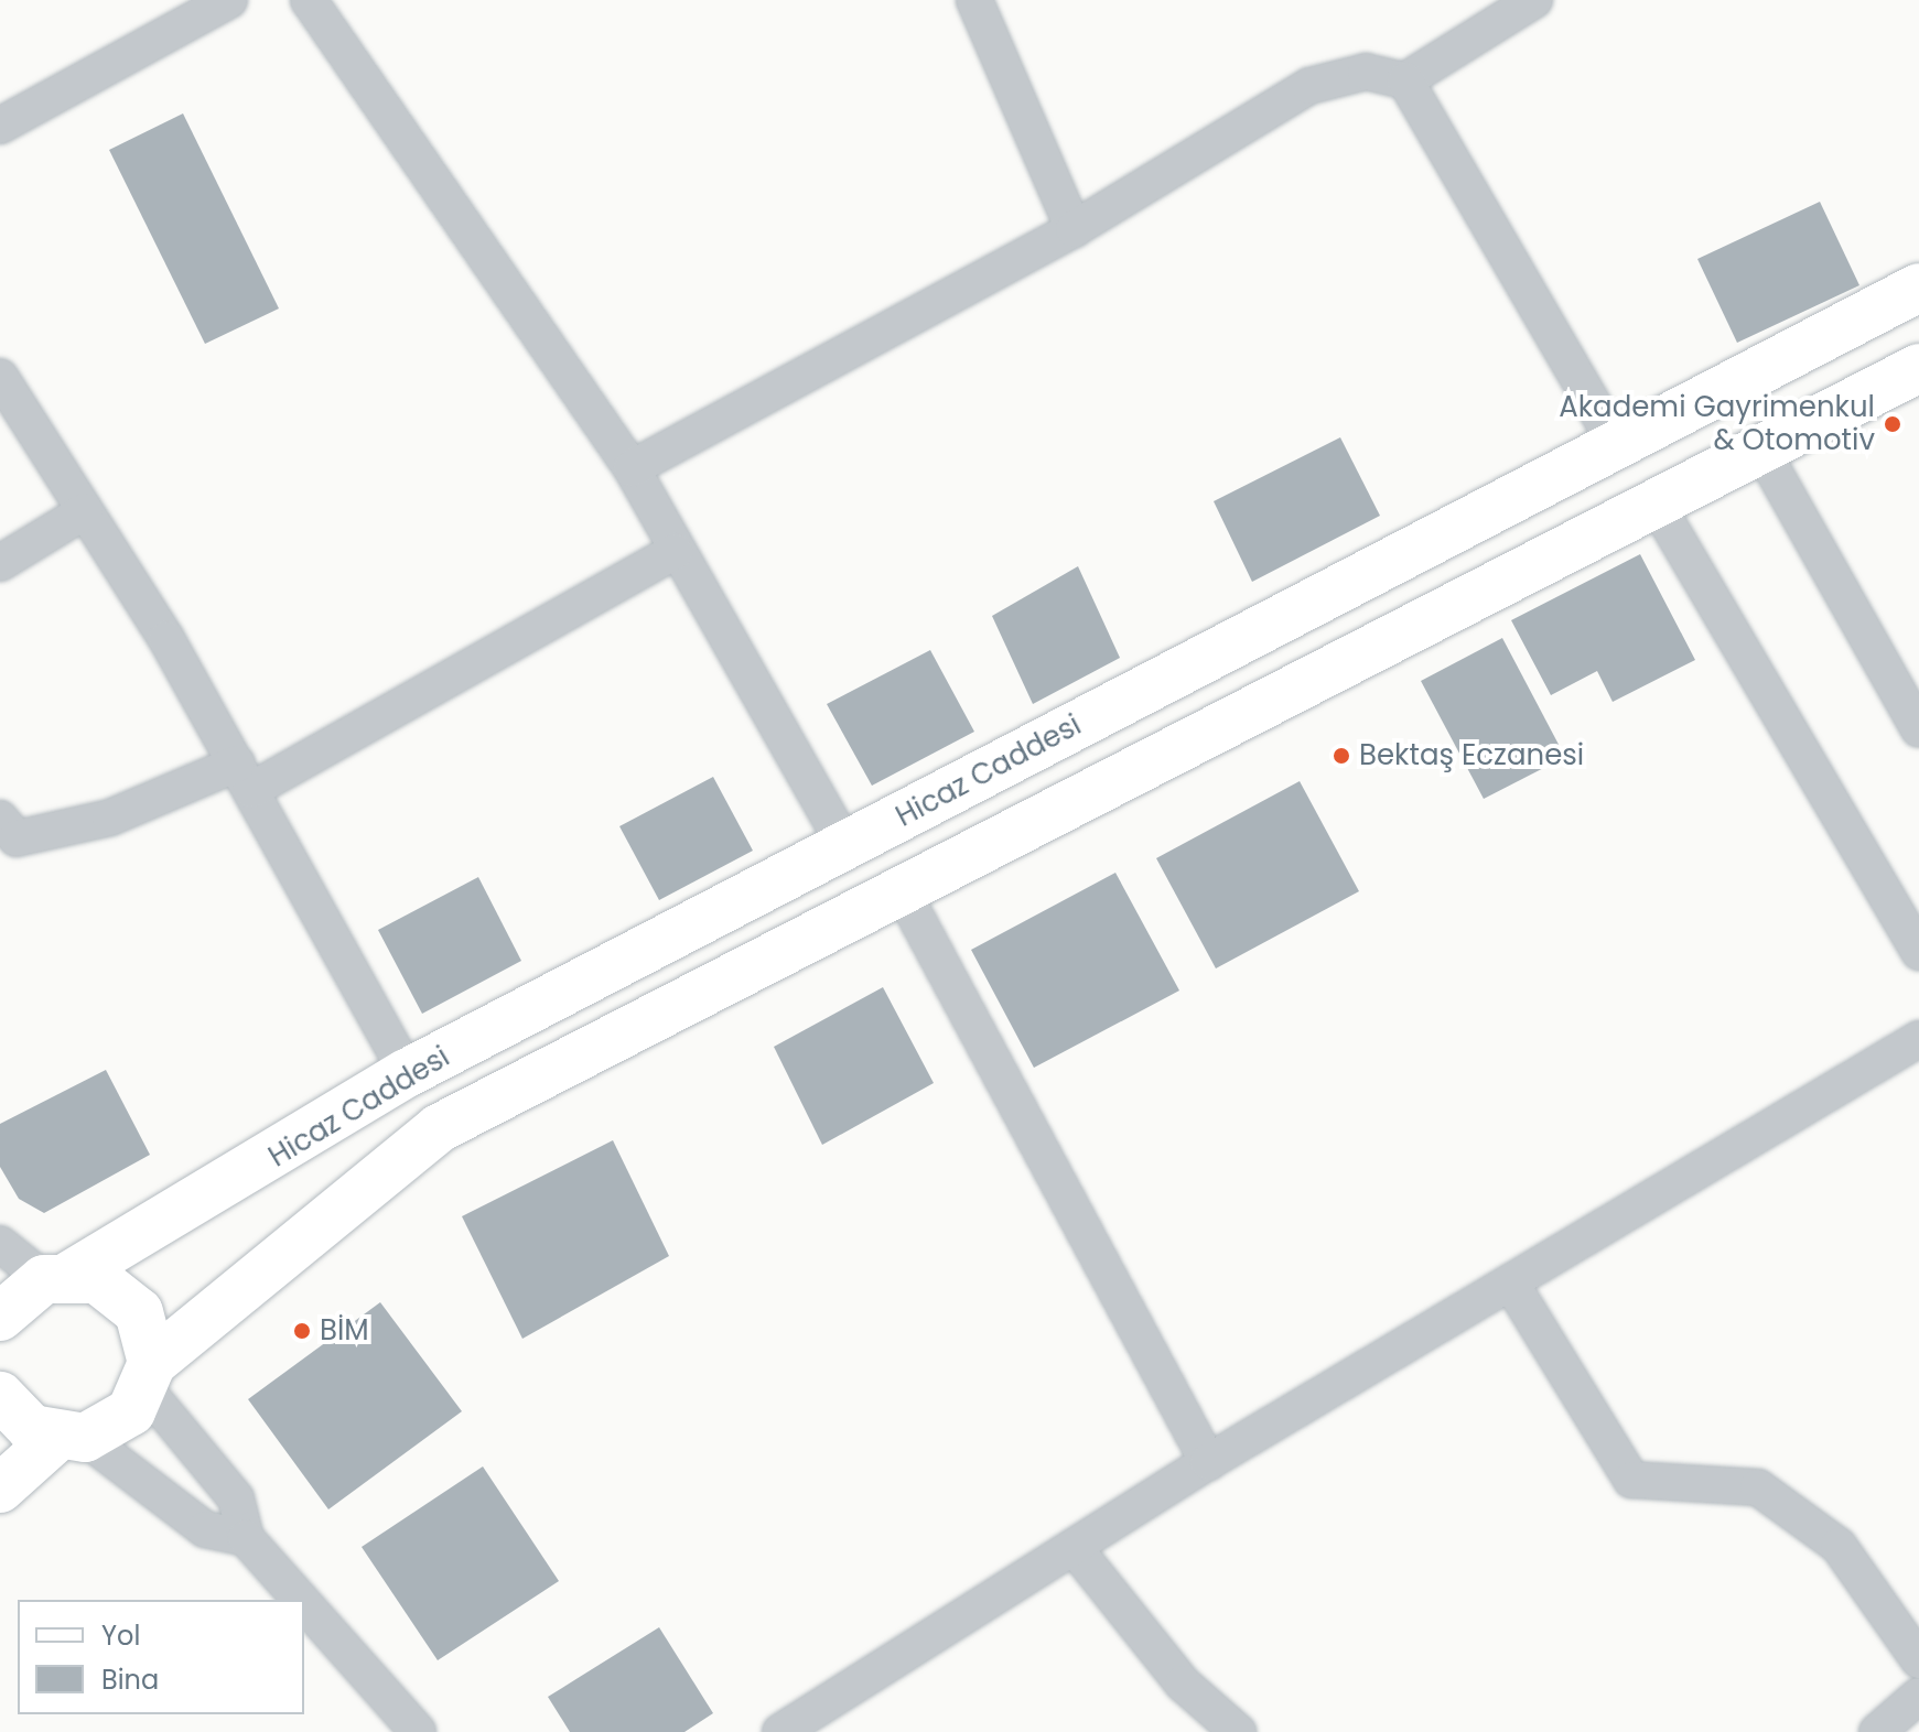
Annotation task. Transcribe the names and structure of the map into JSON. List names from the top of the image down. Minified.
{"streets":{"main road":["Hicaz Caddesi"]},"places":["Akademi Gayrimenkul & Otomotiv","Bektaş Eczanesi","BİM"],"legend":["Yol","Bina"]}
